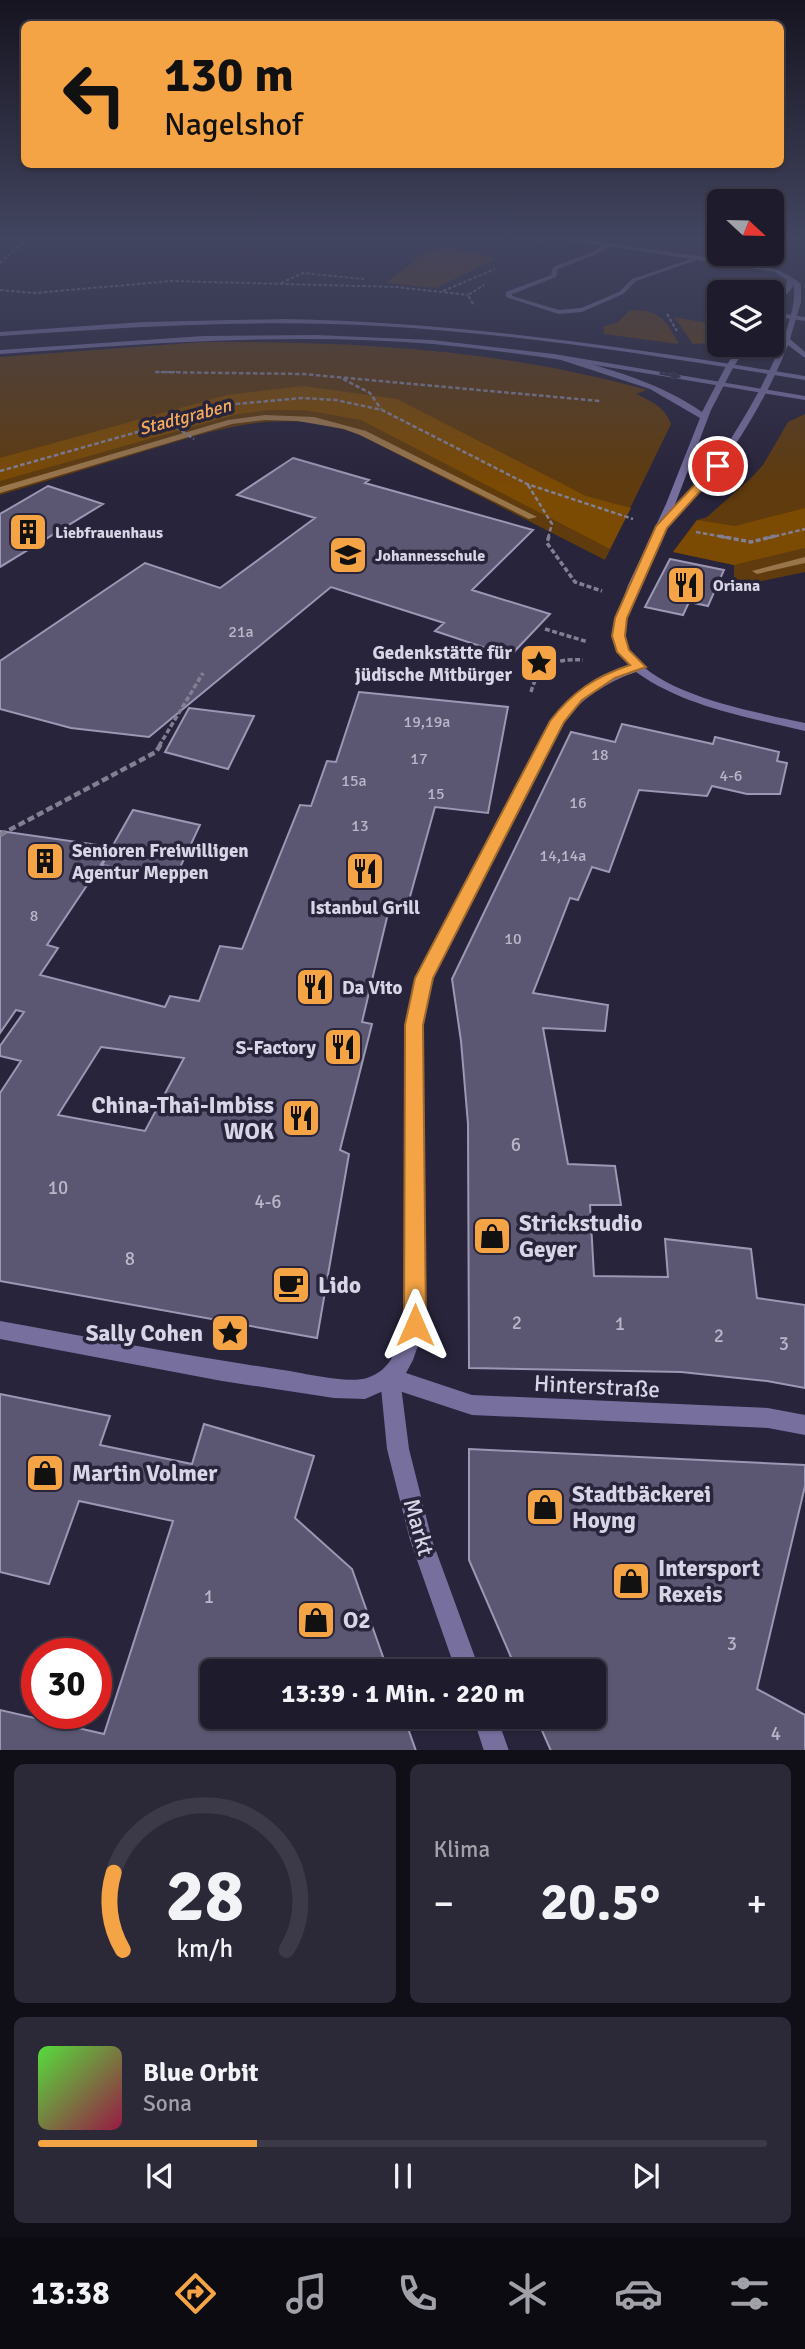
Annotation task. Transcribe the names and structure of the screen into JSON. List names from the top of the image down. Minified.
{"streets":{"street":["Hinterstraße","Markt"]},"crossings":[["Hinterstraße","Markt"]],"water":["Stadtgraben"],"places":{"building":["Liebfrauenhaus","Senioren Freiwilligen Agentur Meppen"],"school or university":["Johannesschule"],"restaurant":["Oriana","Istanbul Grill","Da Vito","S-Factory","China-Thai-Imbiss WOK"],"place":["Gedenkstätte für jüdische Mitbürger","Sally Cohen"],"shop":["Strickstudio Geyer","Martin Volmer","Stadtbäckerei Hoyng","Intersport Rexeis","O2"],"cafe":["Lido"]},"house_numbers":["21a","19,19a","18","17","4-6","15a","15","16","13","14,14a","8","10","6","10","4-6","8","2","1","2","3","1","3","4"],"north":"right","page":{"turn":["130 m","Nagelshof"],"limit":"30","trip":"13:39 · 1 Min. · 220 m","tile":"Klima","heat":["−","20.5°","+"],"song":["Blue Orbit","Sona"],"tabs":"13:38","gauge":["28","km/h"]}}
